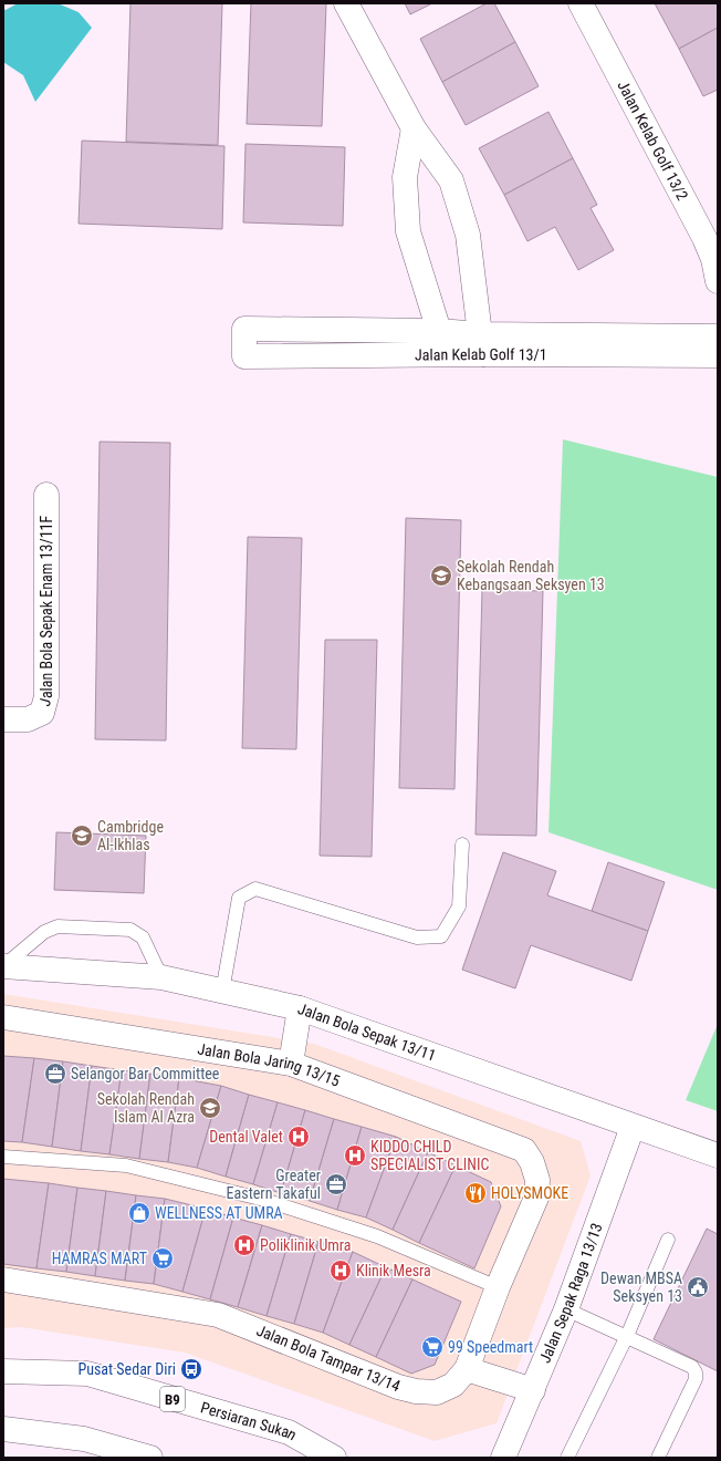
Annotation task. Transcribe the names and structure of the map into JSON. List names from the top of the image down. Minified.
{"streets":{"street":["Jalan Kelab Golf 13/2","Jalan Kelab Golf 13/1","Jalan Bola Sepak Enam 13/11F","Jalan Bola Sepak 13/11","Jalan Bola Jaring 13/15","Jalan Sepak Raga 13/13","Jalan Bola Tampar 13/14","B9","Persiaran Sukan"]},"crossings":[["Jalan Bola Sepak 13/11","Jalan Sepak Raga 13/13"],["Jalan Bola Jaring 13/15","Jalan Bola Tampar 13/14"]],"places":{"school or university":["Sekolah Rendah Kebangsaan Seksyen 13","Cambridge Al-Ikhlas","Sekolah Rendah Islam Al Azra"],"office":["Selangor Bar Committee","Greater Eastern Takaful"],"hospital":["Dental Valet","KIDDO CHILD SPECIALIST CLINIC","Poliklinik Umra","Klinik Mesra"],"restaurant":["HOLYSMOKE"],"shop":["WELLNESS AT UMRA"],"supermarket":["HAMRAS MART","99 Speedmart"],"public building":["Dewan MBSA Seksyen 13"],"bus stop":["Pusat Sedar Diri"]}}
